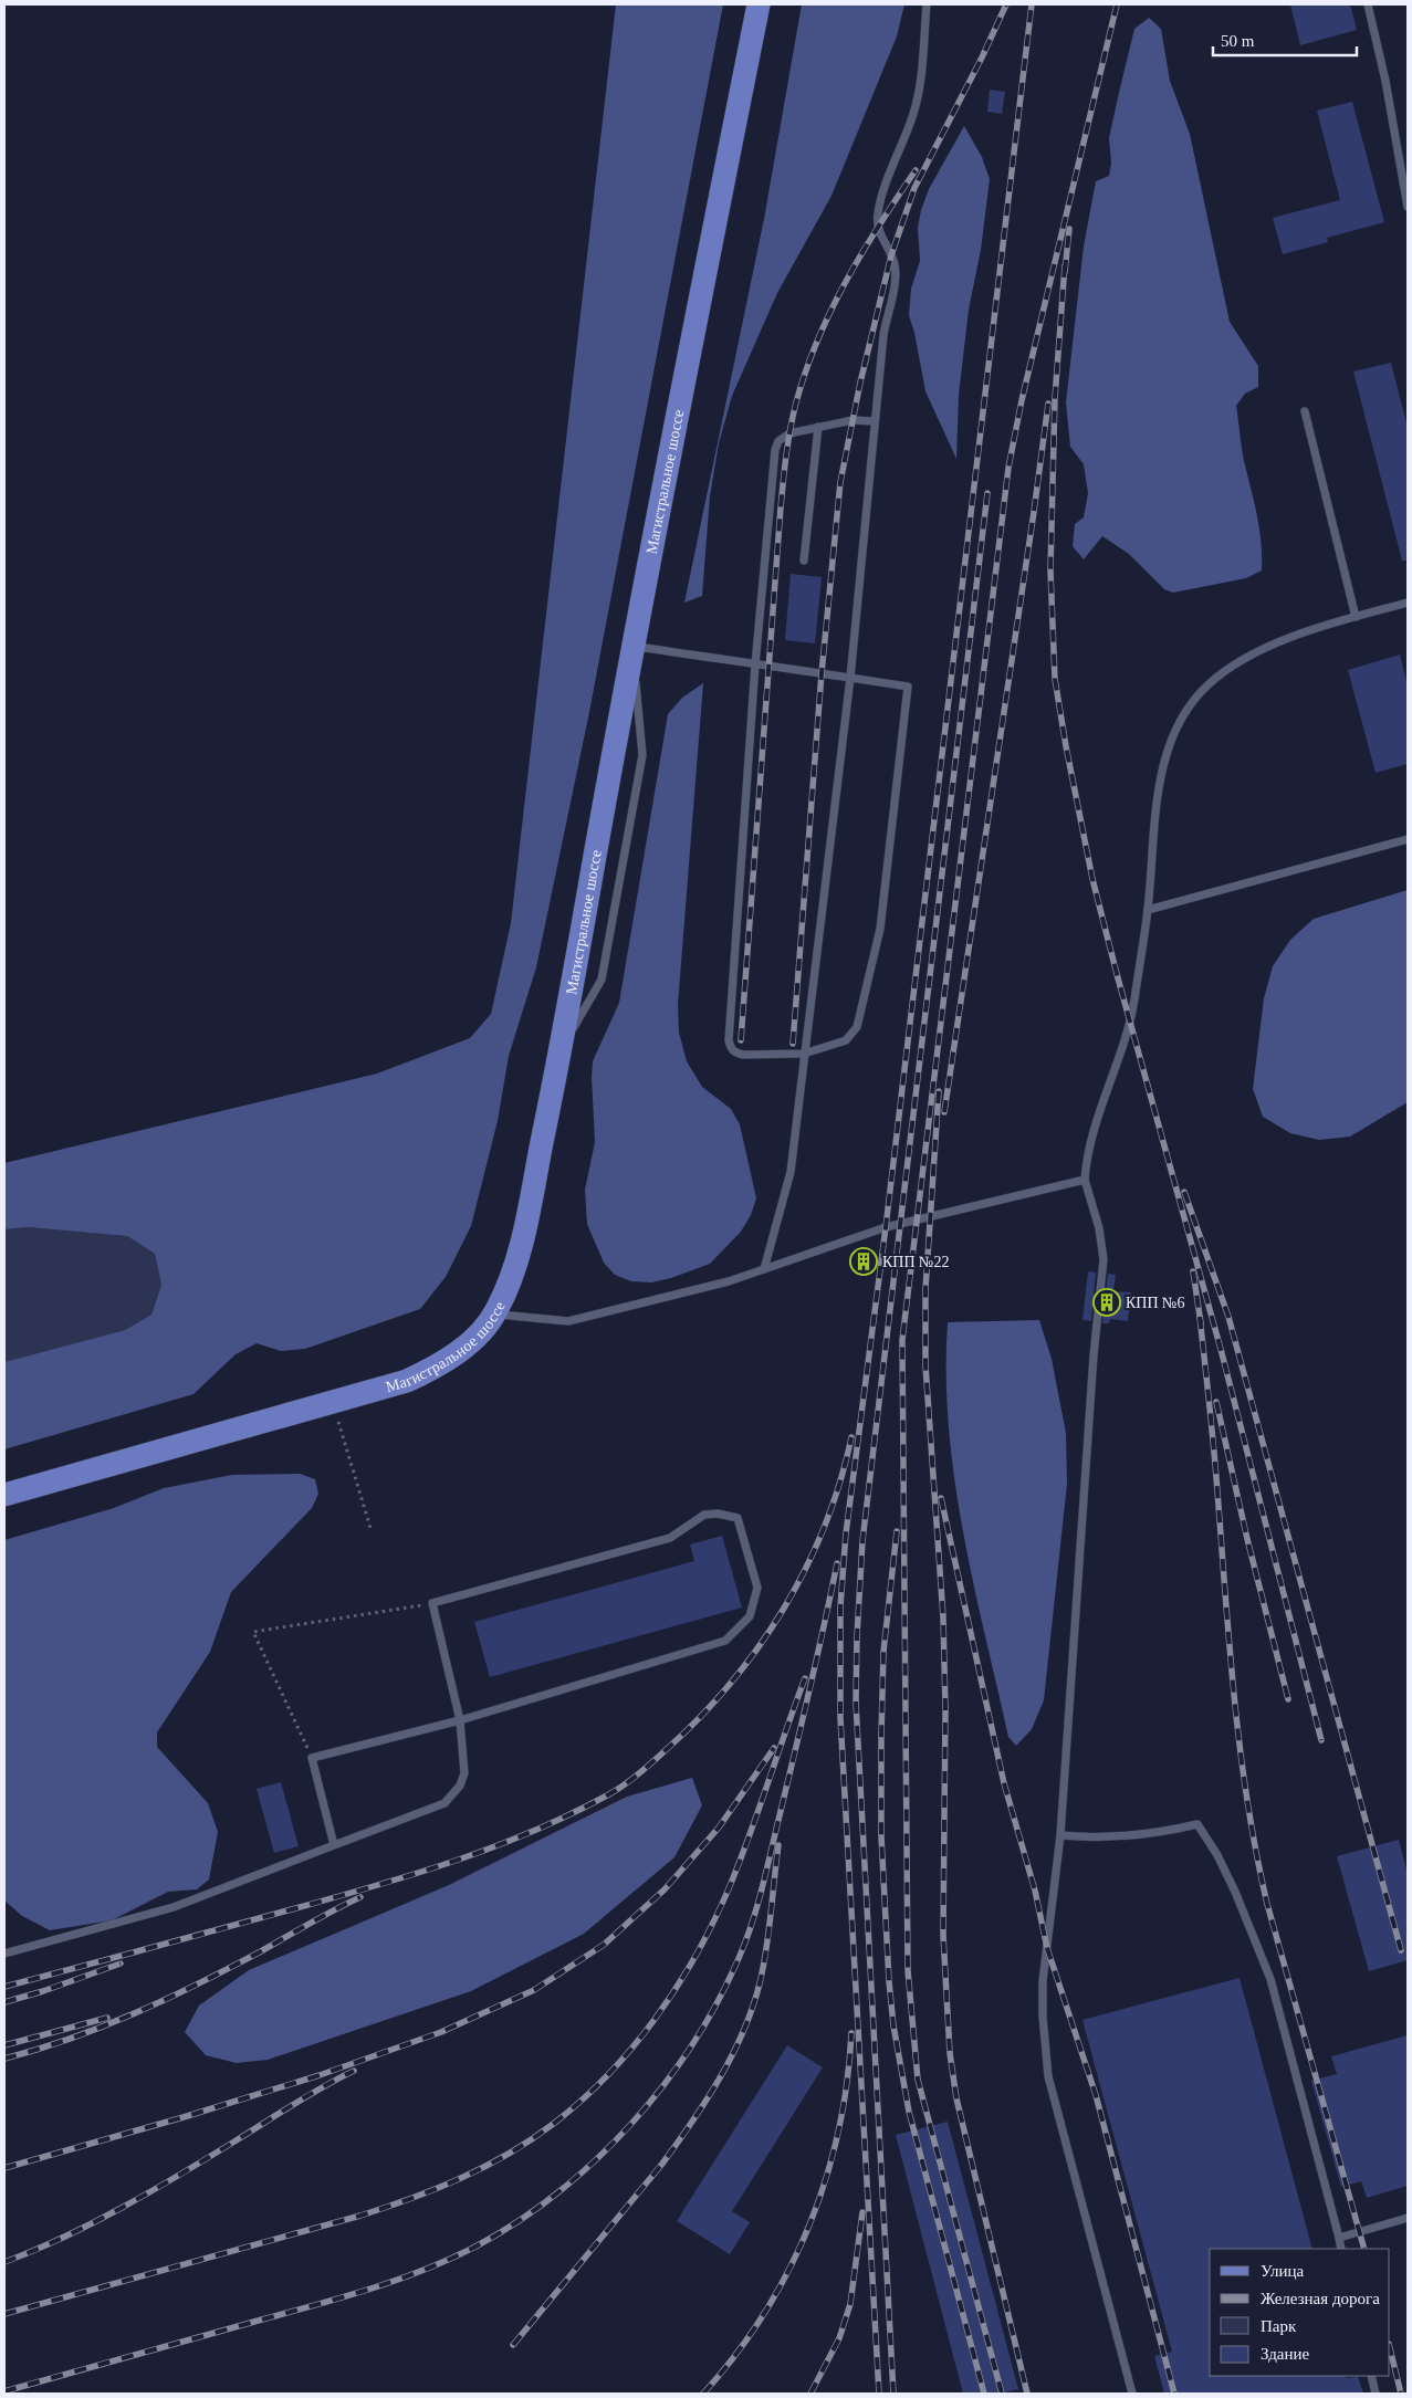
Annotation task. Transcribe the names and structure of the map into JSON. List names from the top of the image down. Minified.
{"streets":{"main road":["Магистральное шоссе"]},"places":{"building":["КПП №22","КПП №6"]},"legend":["Улица","Железная дорога","Парк","Здание"],"scale_bar":"50 m"}
